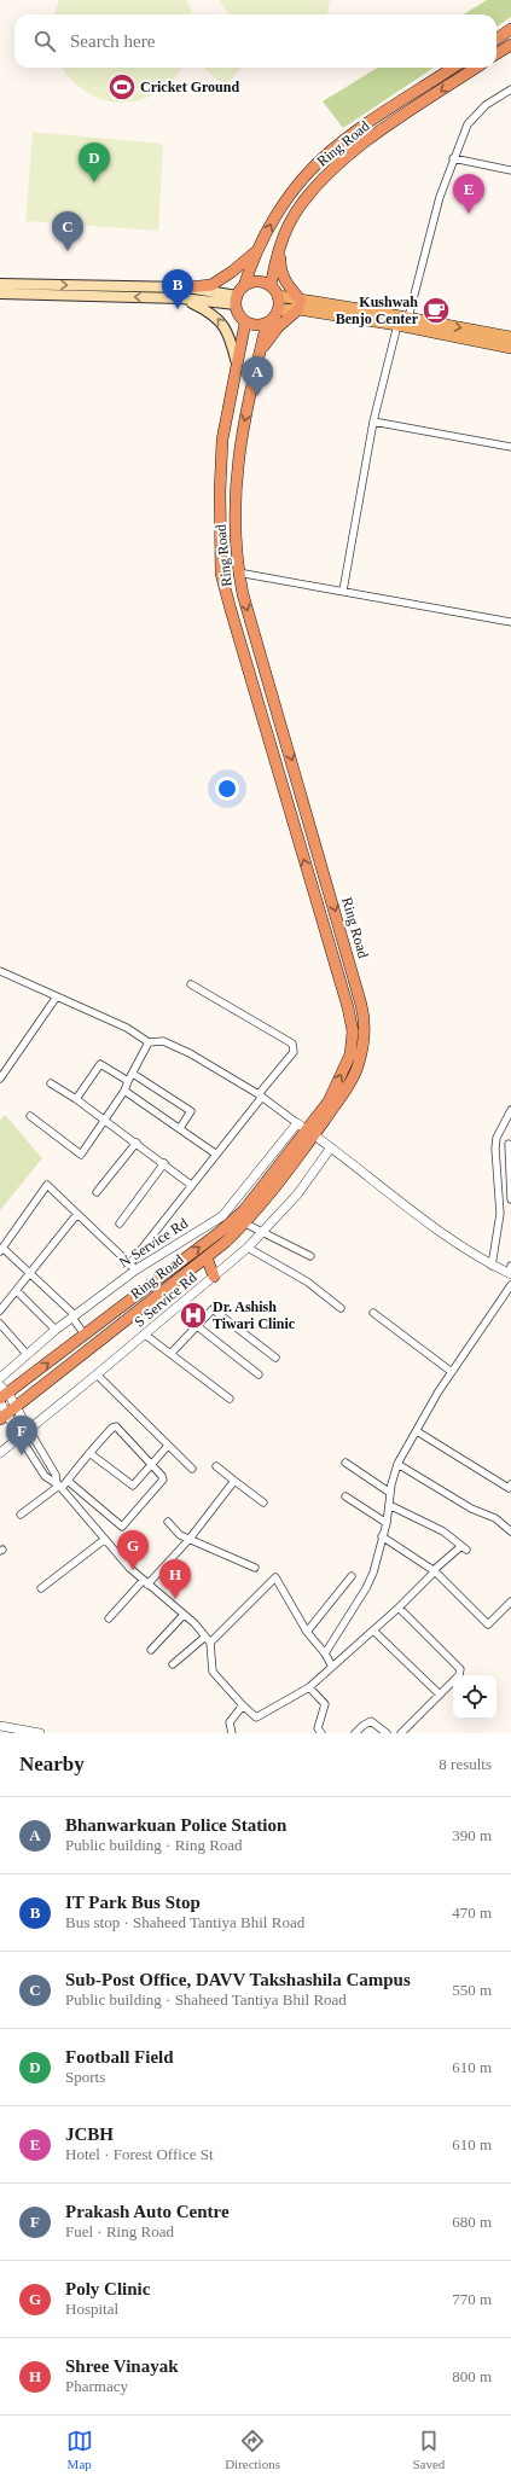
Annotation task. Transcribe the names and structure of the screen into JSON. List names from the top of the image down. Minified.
{"streets":{"highway":["Ring Road"],"street":["N Service Rd","S Service Rd"]},"places":{"sports":["Cricket Ground"],"cafe":["Kushwah Benjo Center"],"hospital":["Dr. Ashish Tiwari Clinic"]},"page":{"search":"Search here","pins":["D","E","C","B","A","F","G","H"],"heading":["Nearby","8 results"],"list":[{"mark":"A","name":"Bhanwarkuan Police Station","note":"Public building · Ring Road","value":"390 m"},{"mark":"B","name":"IT Park Bus Stop","note":"Bus stop · Shaheed Tantiya Bhil Road","value":"470 m"},{"mark":"C","name":"Sub-Post Office, DAVV Takshashila Campus","note":"Public building · Shaheed Tantiya Bhil Road","value":"550 m"},{"mark":"D","name":"Football Field","note":"Sports","value":"610 m"},{"mark":"E","name":"JCBH","note":"Hotel · Forest Office St","value":"610 m"},{"mark":"F","name":"Prakash Auto Centre","note":"Fuel · Ring Road","value":"680 m"},{"mark":"G","name":"Poly Clinic","note":"Hospital","value":"770 m"},{"mark":"H","name":"Shree Vinayak","note":"Pharmacy","value":"800 m"}],"nav":["Map","Directions","Saved"]}}
